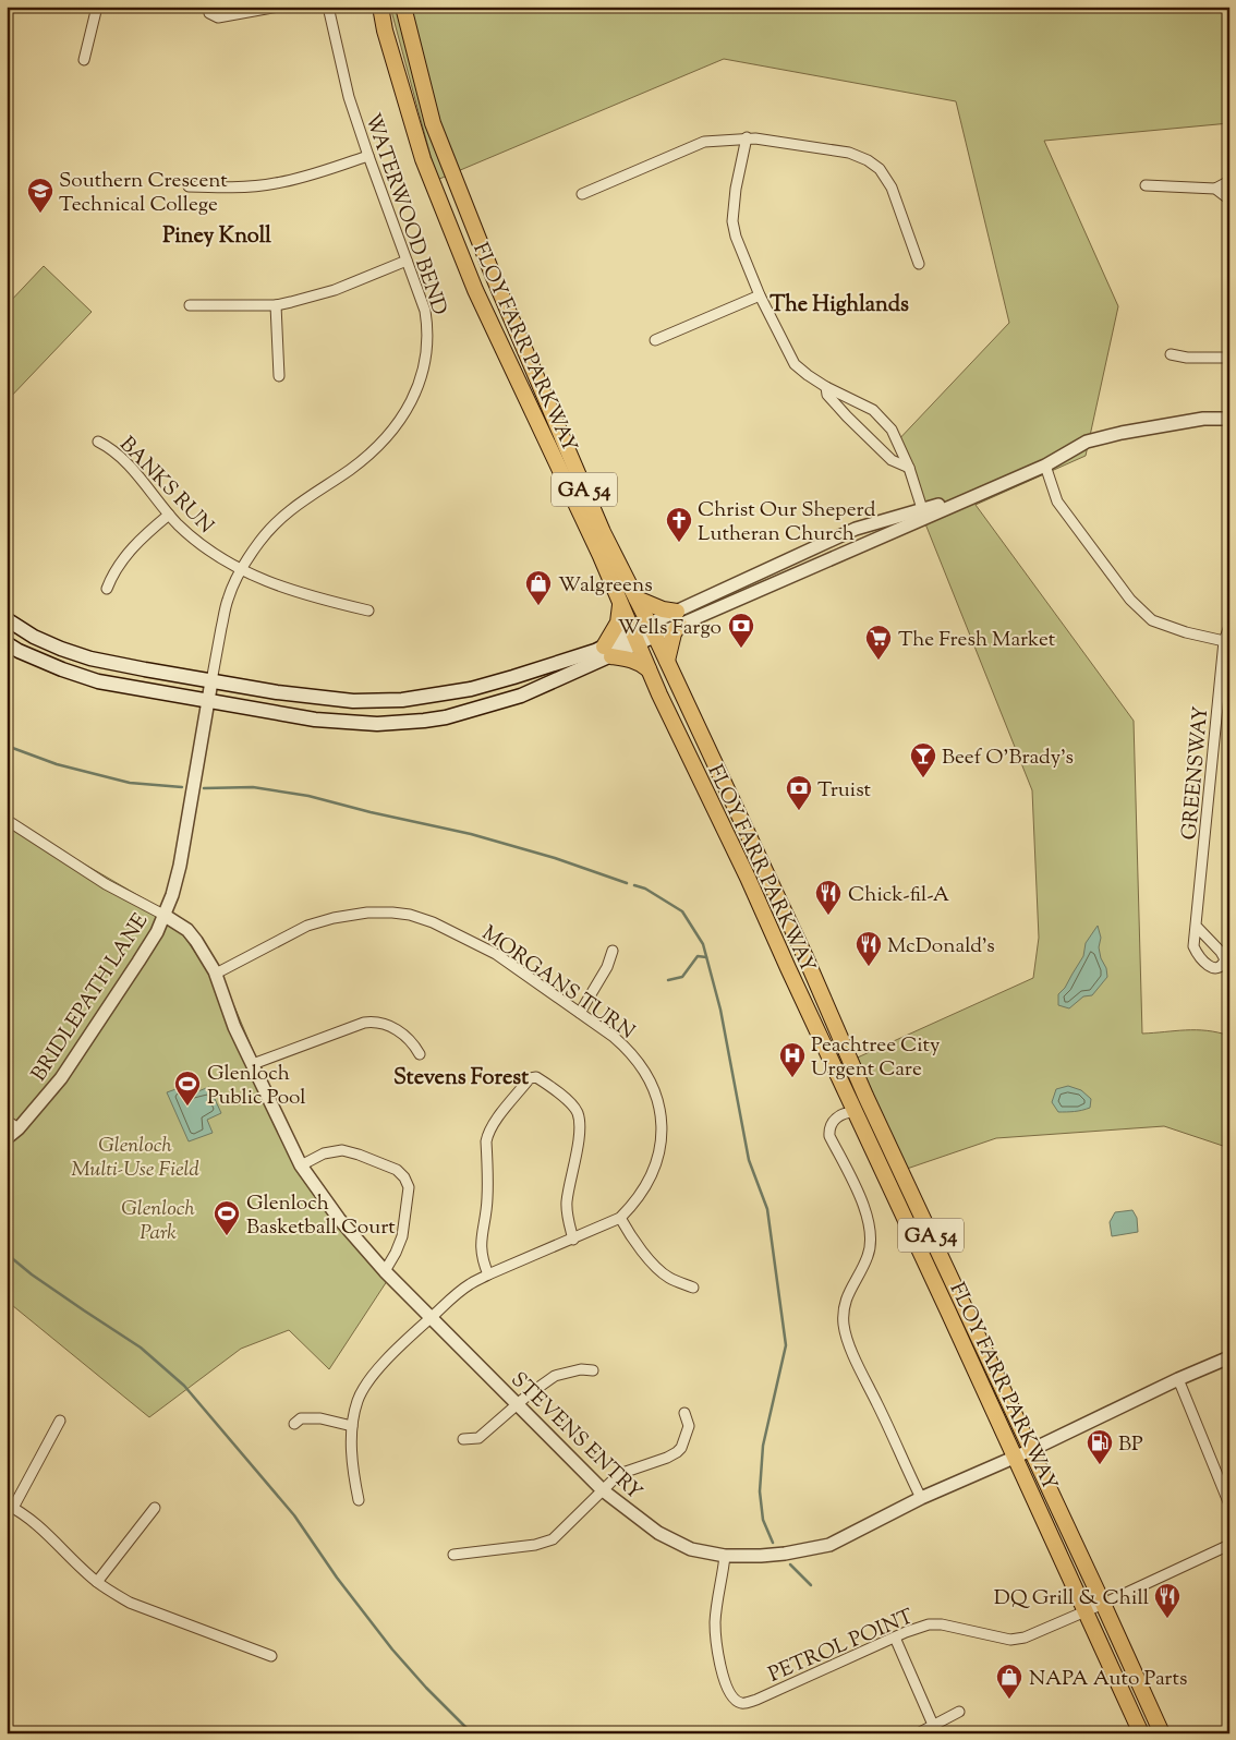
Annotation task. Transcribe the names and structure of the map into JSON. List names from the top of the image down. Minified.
{"streets":{"main road":["FLOY FARR PARKWAY","GA 54"],"street":["WATERWOOD BEND","BANKS RUN","GREENSWAY","MORGANS TURN","BRIDLEPATH LANE","STEVENS ENTRY","PETROL POINT"]},"crossings":[["WATERWOOD BEND","BANKS RUN"],["WATERWOOD BEND","BRIDLEPATH LANE"],["FLOY FARR PARKWAY","STEVENS ENTRY"],["FLOY FARR PARKWAY","PETROL POINT"],["MORGANS TURN","STEVENS ENTRY"],["BRIDLEPATH LANE","STEVENS ENTRY"],["STEVENS ENTRY","PETROL POINT"]],"districts":["Piney Knoll","The Highlands","Stevens Forest"],"parks":["Glenloch Multi-Use Field","Glenloch Park"],"places":{"school or university":["Southern Crescent Technical College"],"church":["Christ Our Sheperd Lutheran Church"],"shop":["Walgreens","NAPA Auto Parts"],"bank":["Wells Fargo","Truist"],"supermarket":["The Fresh Market"],"bar":["Beef O'Brady's"],"restaurant":["Chick-fil-A","McDonald's","DQ Grill & Chill"],"hospital":["Peachtree City Urgent Care"],"sports":["Glenloch Public Pool","Glenloch Basketball Court"],"fuel station":["BP"]}}
